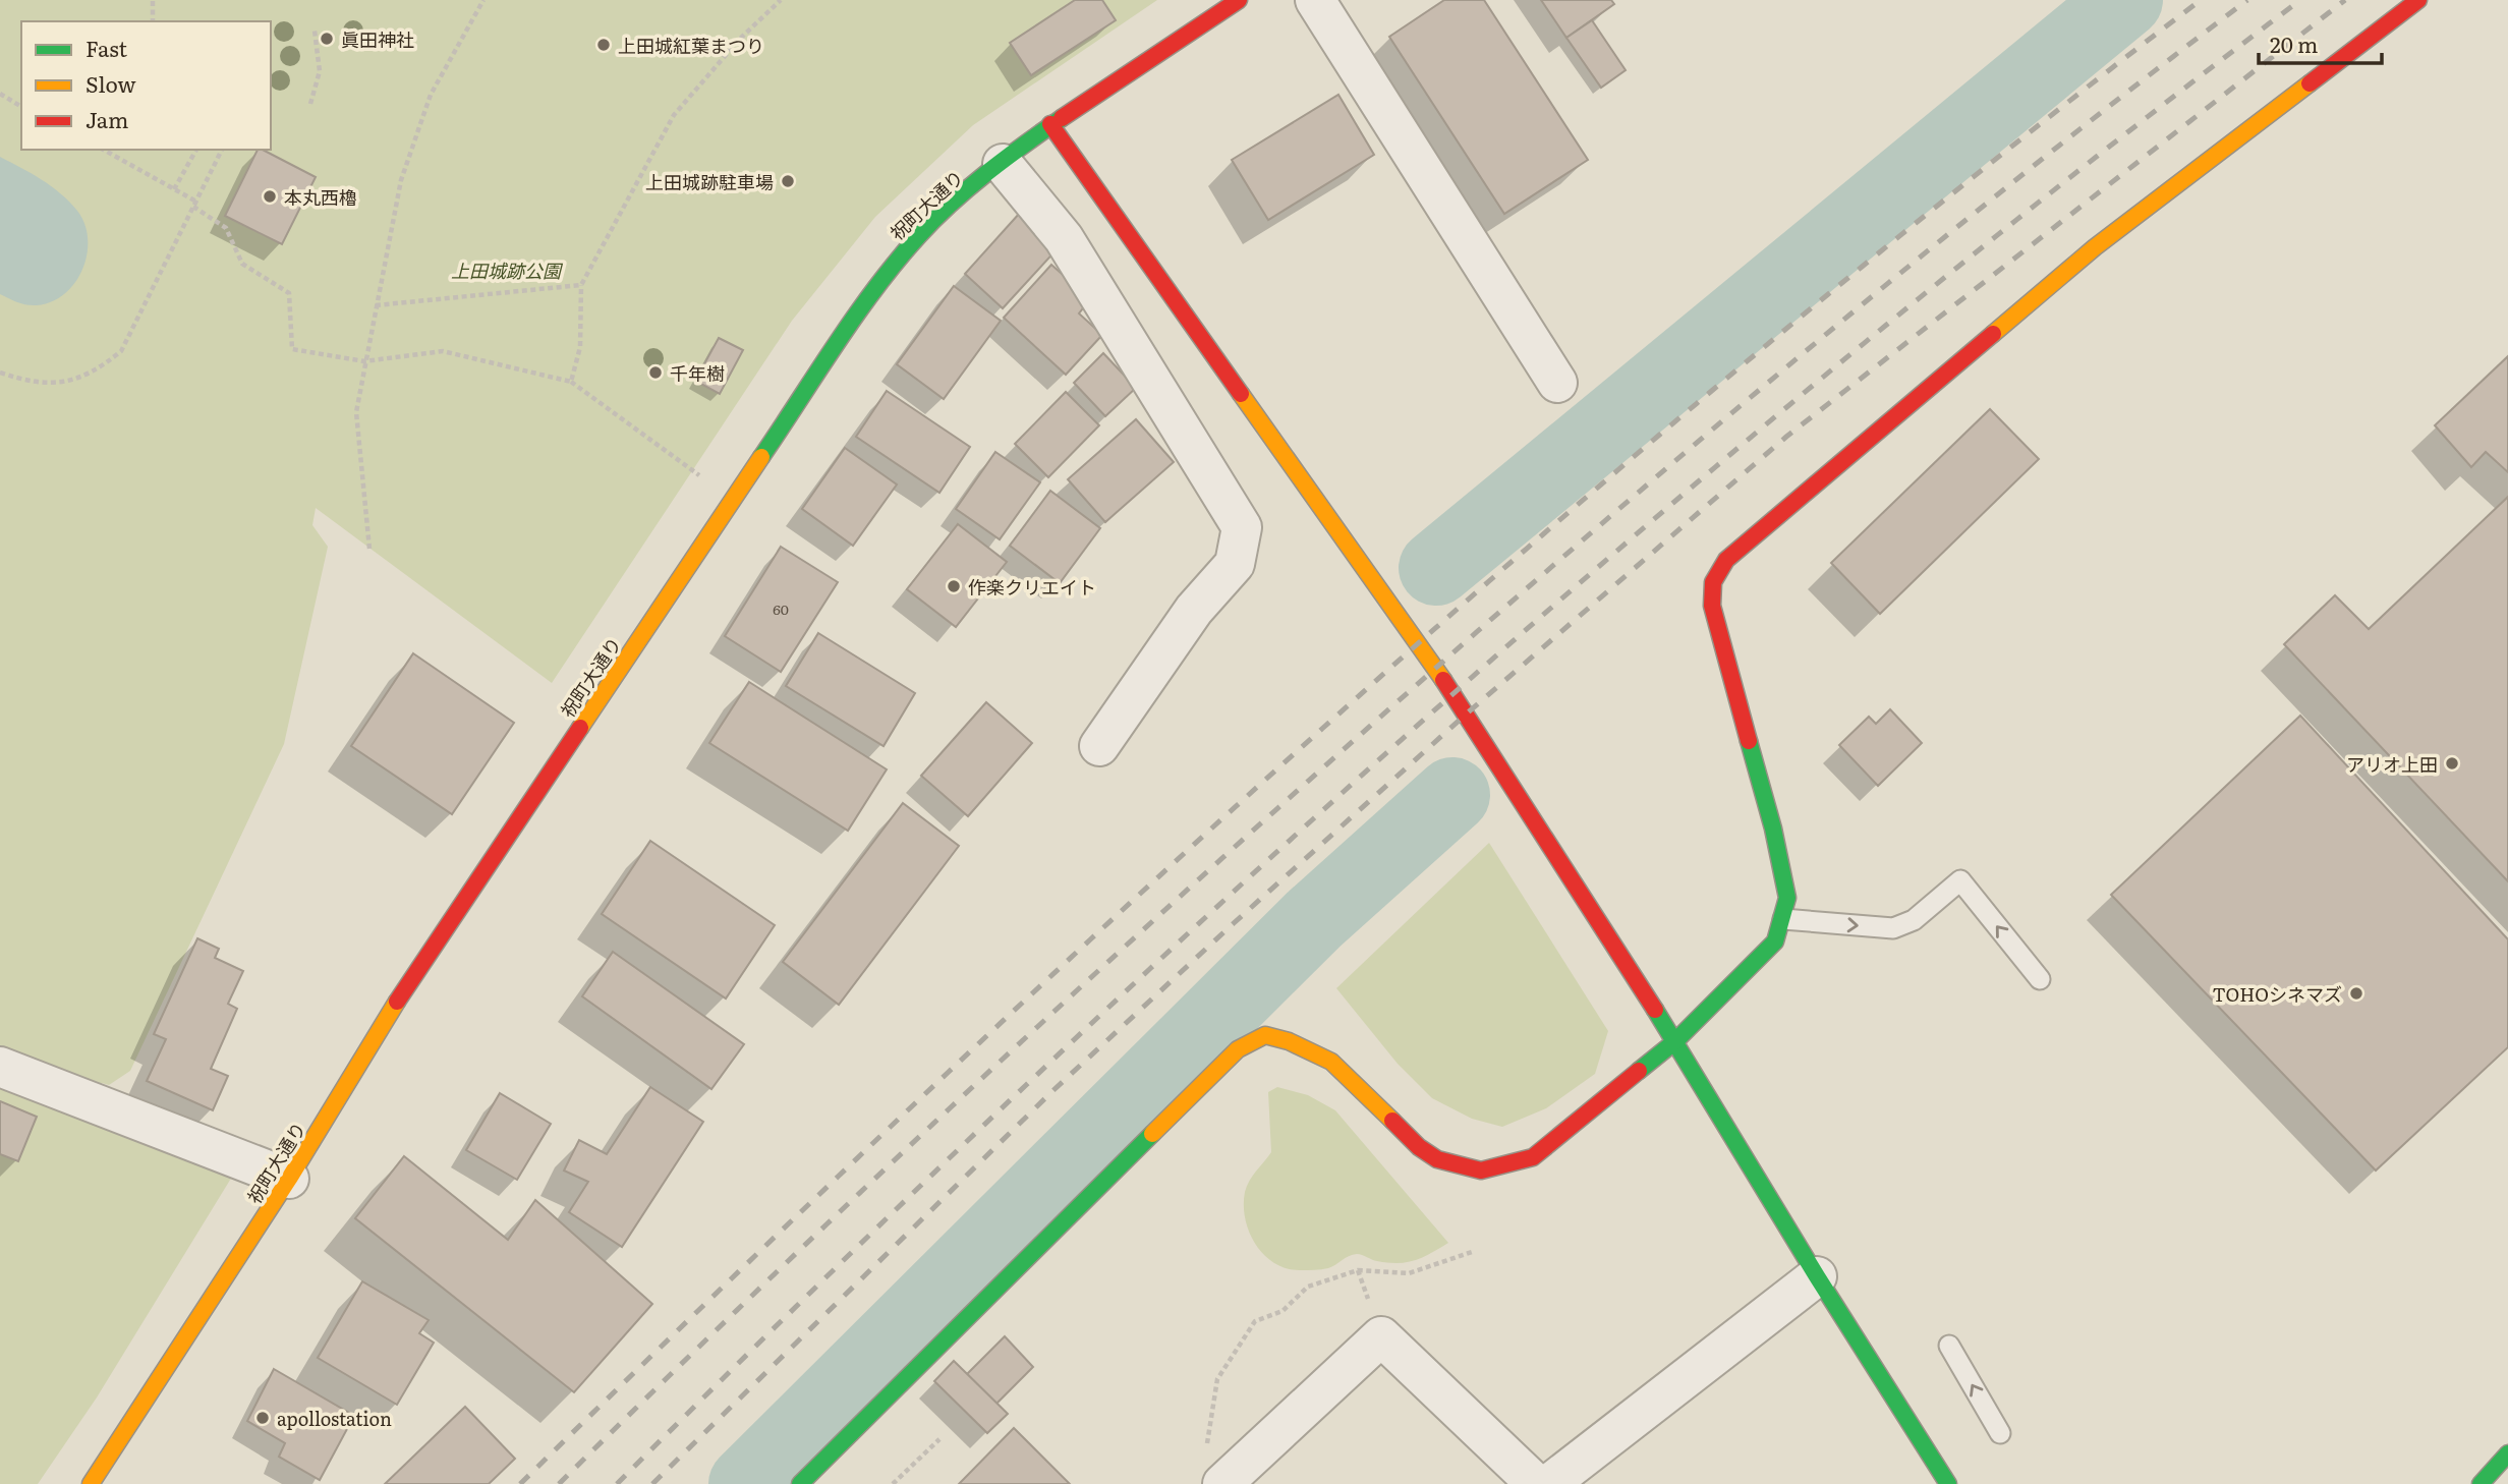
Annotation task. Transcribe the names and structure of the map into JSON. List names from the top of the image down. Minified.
{"streets":{"street":["祝町大通り"]},"parks":["上田城跡公園"],"places":["眞田神社","上田城紅葉まつり","上田城跡駐車場","本丸西櫓","千年樹","作楽クリエイト","アリオ上田","TOHOシネマズ","apollostation"],"house_numbers":["60"],"legend":["Fast","Slow","Jam"],"scale_bar":"20 m"}
